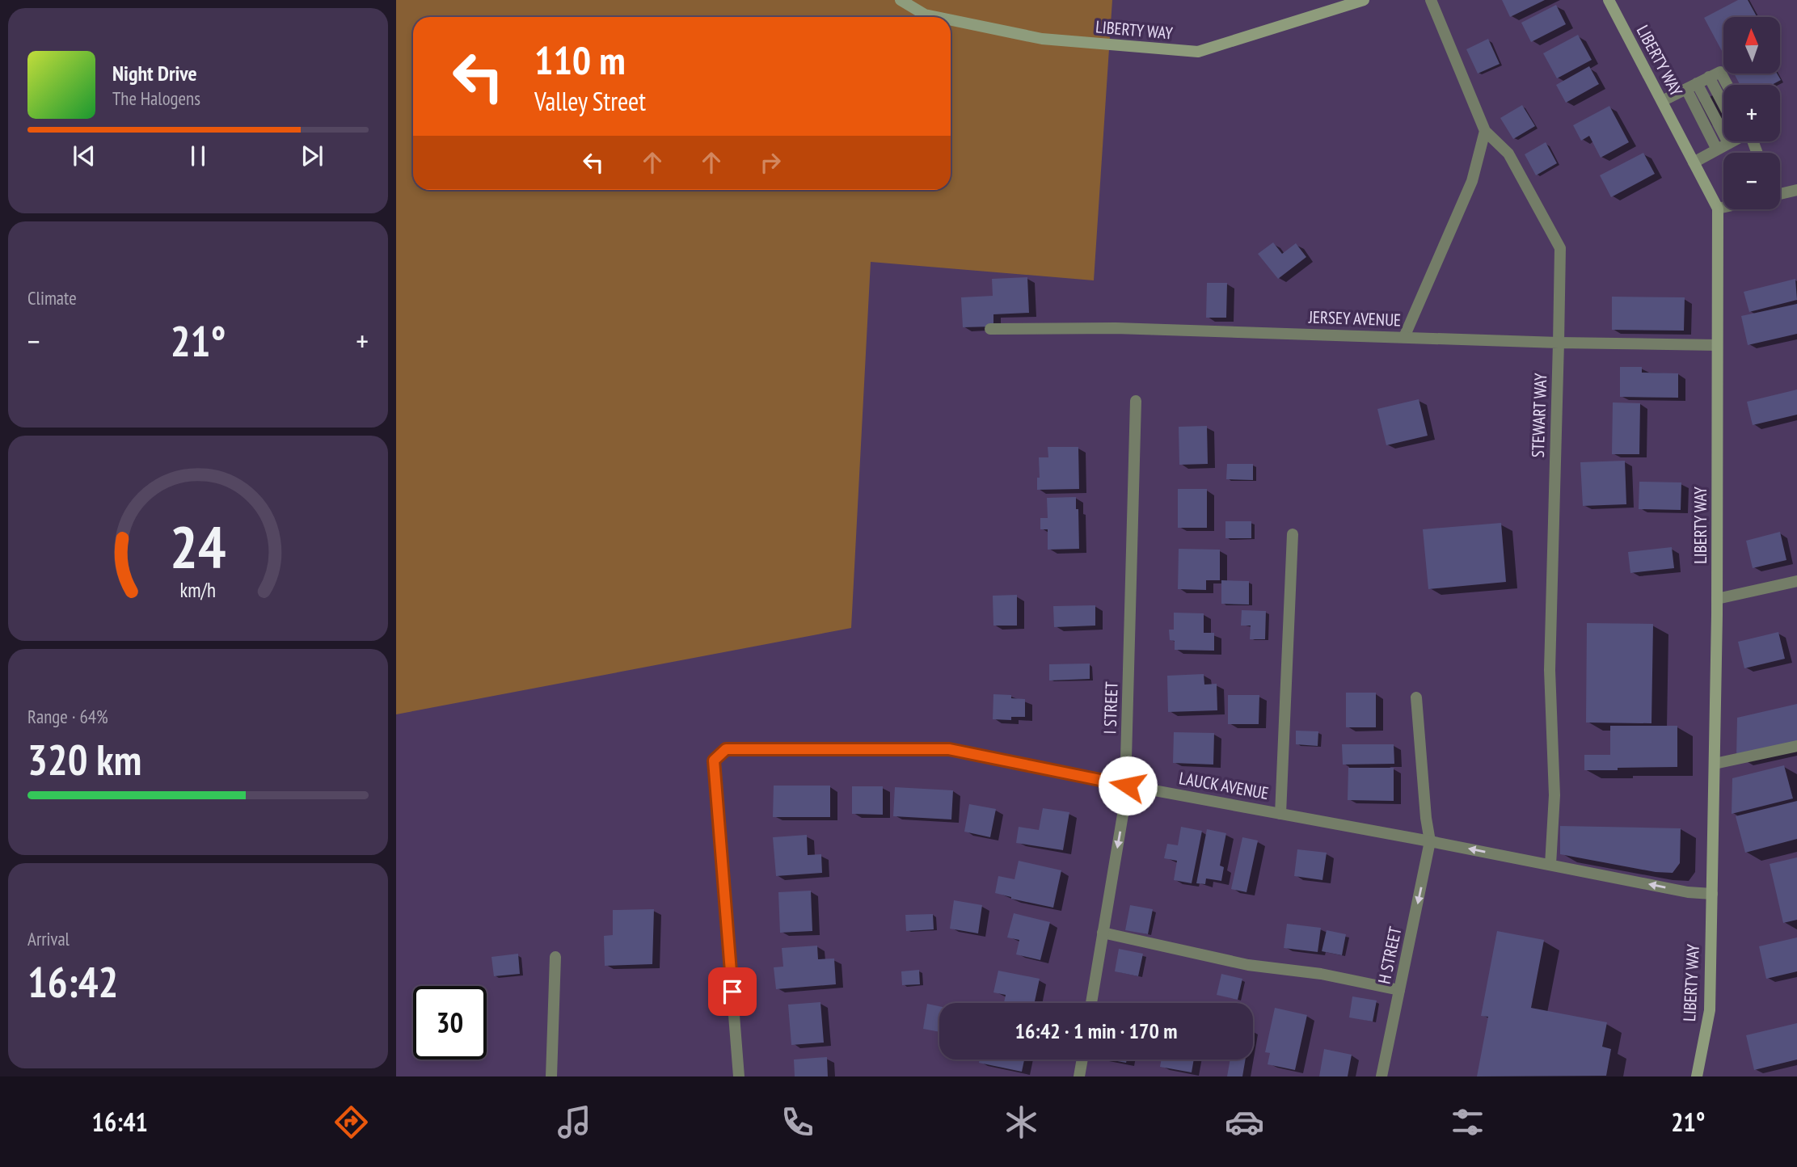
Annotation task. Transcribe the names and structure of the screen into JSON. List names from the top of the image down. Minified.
{"streets":{"street":["LIBERTY WAY","JERSEY AVENUE","STEWART WAY","I STREET","LAUCK AVENUE","H STREET"]},"crossings":[["LIBERTY WAY","JERSEY AVENUE"],["LIBERTY WAY","LAUCK AVENUE"],["JERSEY AVENUE","STEWART WAY"],["STEWART WAY","LAUCK AVENUE"],["I STREET","LAUCK AVENUE"],["LAUCK AVENUE","H STREET"]],"one_way":["H STREET"],"north":"top","page":{"map_buttons":["+","−"],"turn":["110 m","Valley Street"],"song":["Night Drive","The Halogens"],"tile":["Climate",["Range · 64%","320 km"],["Arrival","16:42"]],"heat":["−","21°","+"],"limit":"30","trip":"16:42 · 1 min · 170 m","tabs":["16:41","21°"],"gauge":["24","km/h"]}}
